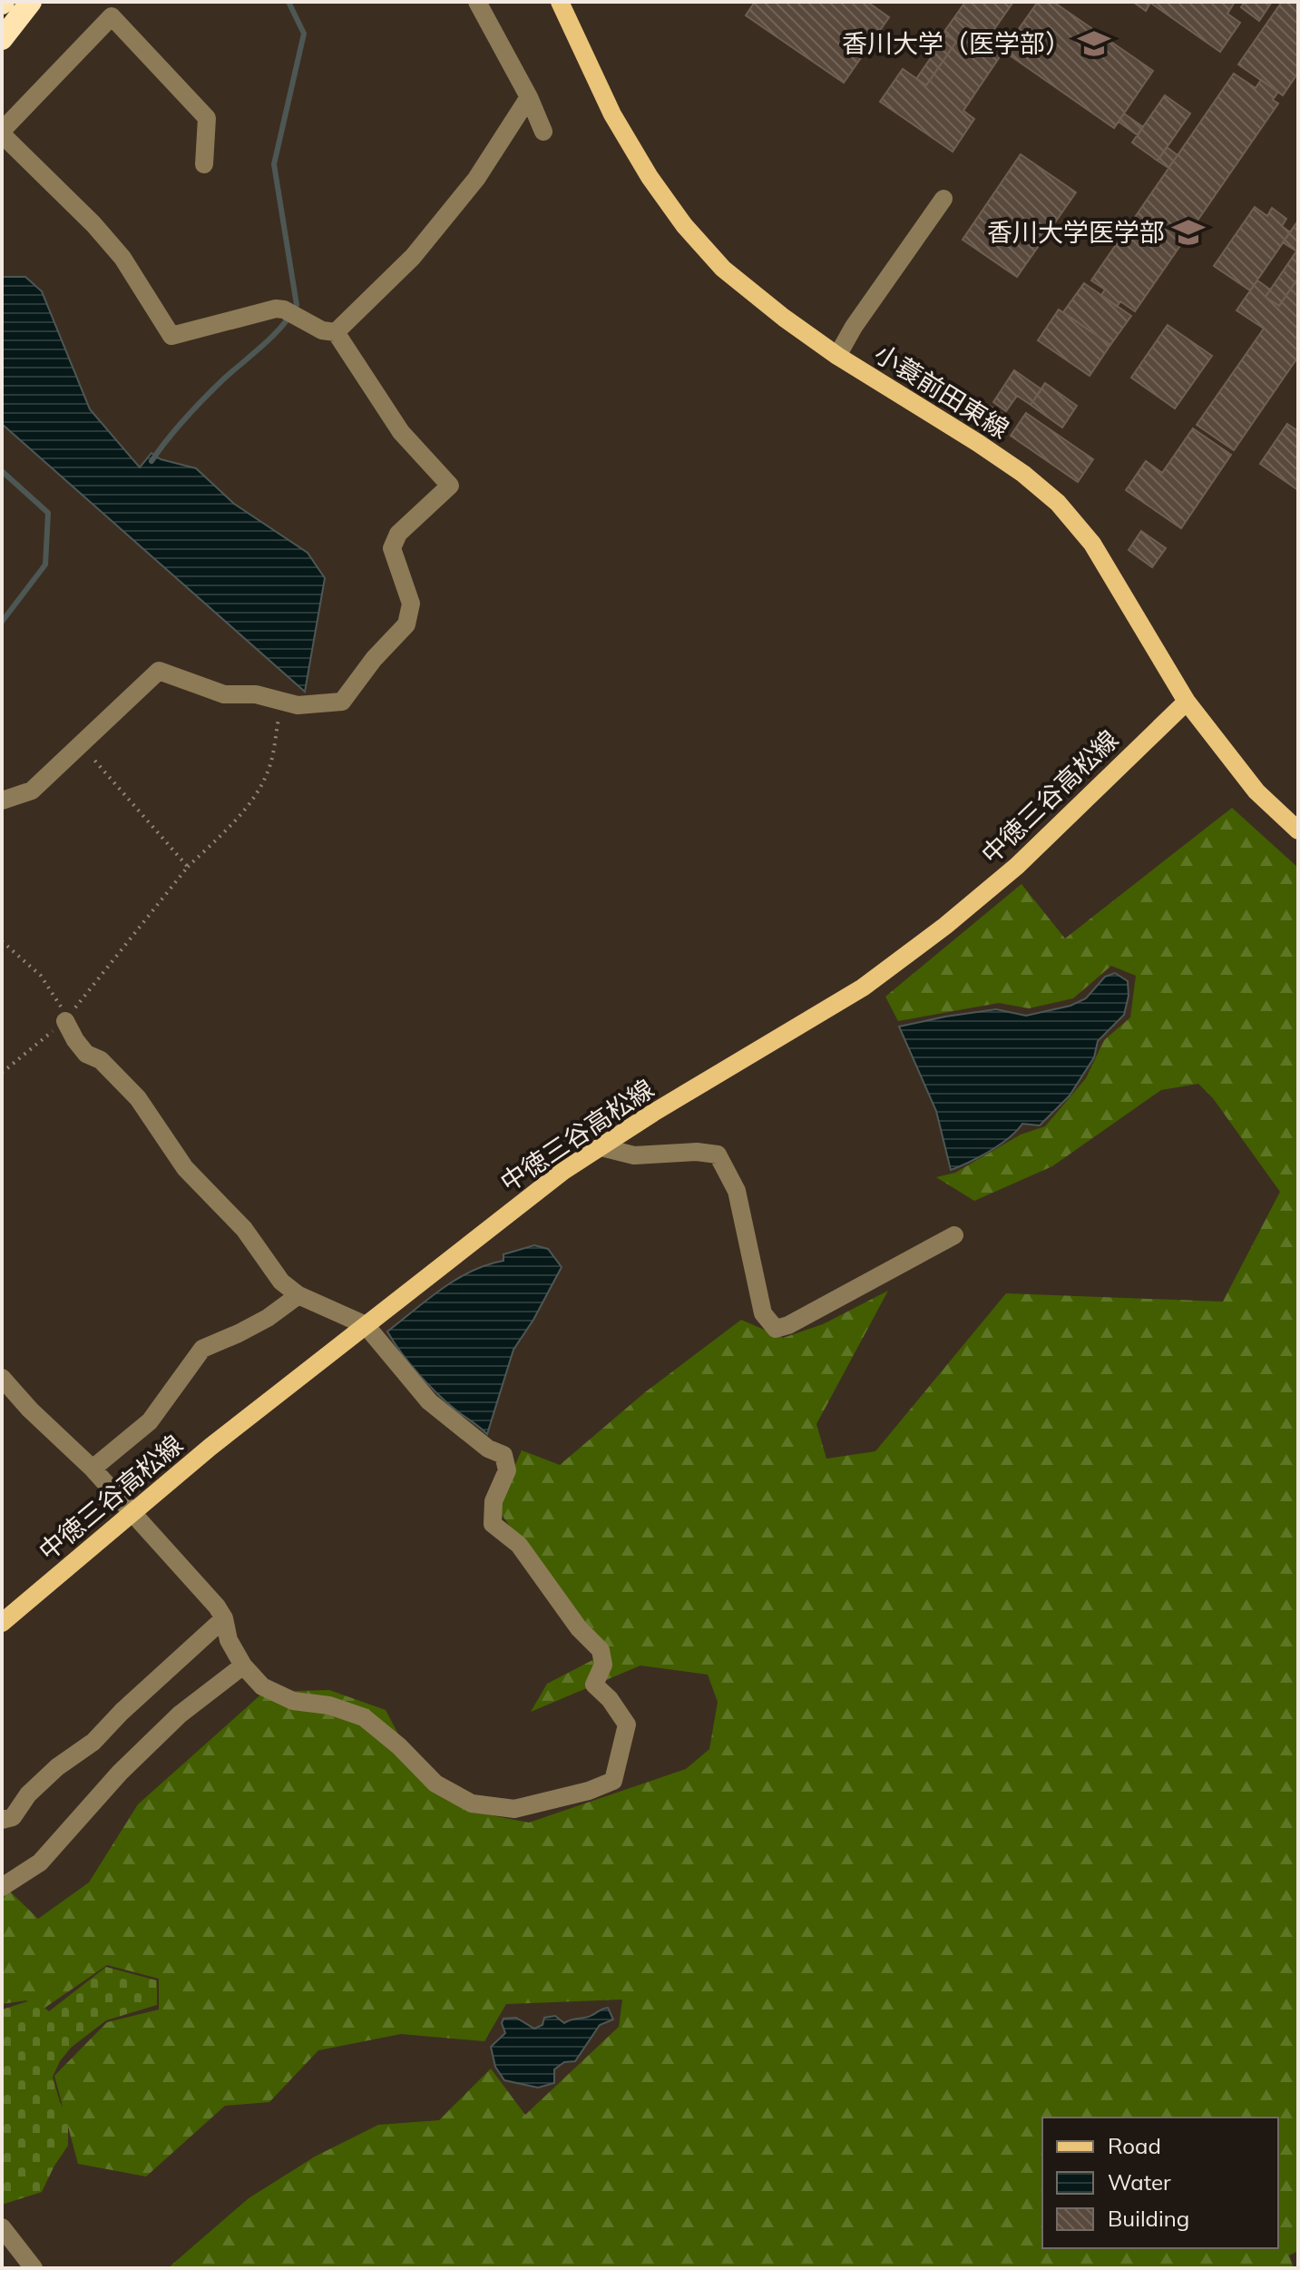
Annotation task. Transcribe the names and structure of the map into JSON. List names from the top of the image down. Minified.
{"streets":{"main road":["小蓑前田東線","中徳三谷高松線"]},"crossings":[["小蓑前田東線","中徳三谷高松線"]],"places":{"school or university":["香川大学（医学部）","香川大学医学部"]},"legend":["Road","Water","Building"]}
